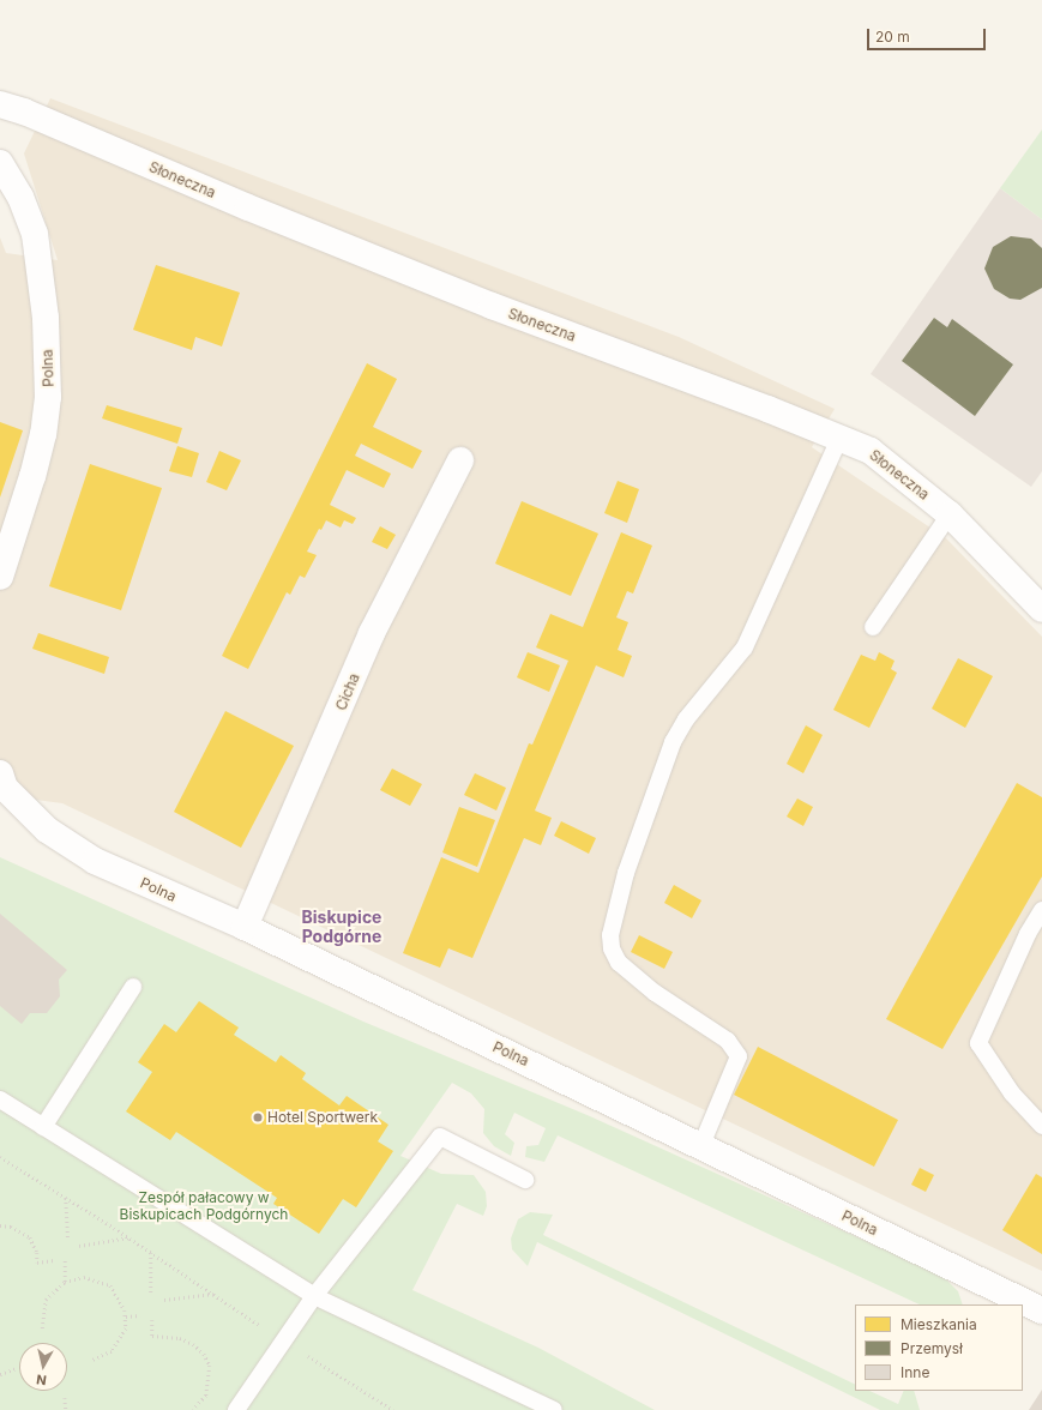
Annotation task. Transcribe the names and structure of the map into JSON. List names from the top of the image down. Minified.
{"streets":{"street":["Słoneczna","Polna","Cicha"]},"crossings":[["Polna","Cicha"]],"districts":["Biskupice Podgórne"],"parks":["Zespół pałacowy w Biskupicach Podgórnych"],"places":["Hotel Sportwerk"],"legend":["Mieszkania","Przemysł","Inne"],"scale_bar":"20 m","north":"bottom"}
